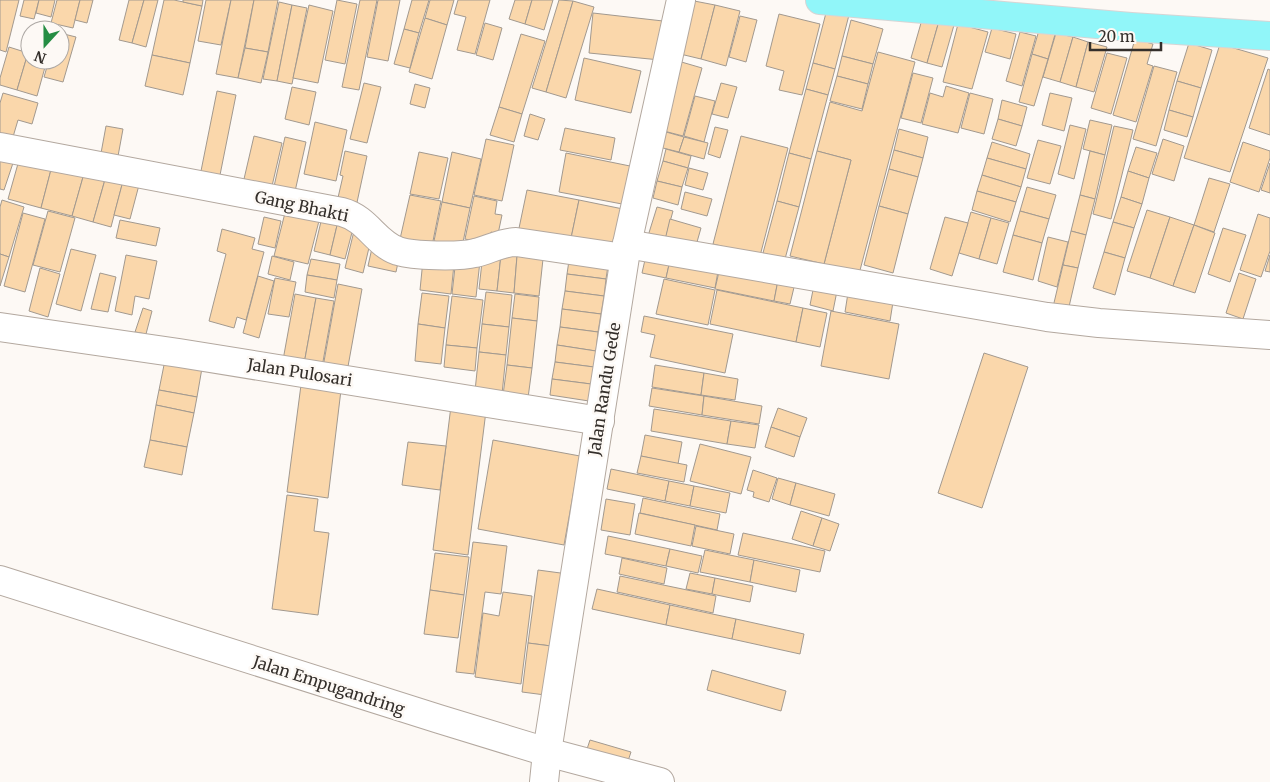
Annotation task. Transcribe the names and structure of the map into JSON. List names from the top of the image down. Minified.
{"streets":{"street":["Gang Bhakti","Jalan Pulosari","Jalan Randu Gede","Jalan Empugandring"]},"crossings":[["Gang Bhakti","Jalan Randu Gede"],["Jalan Pulosari","Jalan Randu Gede"],["Jalan Randu Gede","Jalan Empugandring"]],"scale_bar":"20 m","north":"bottom"}
